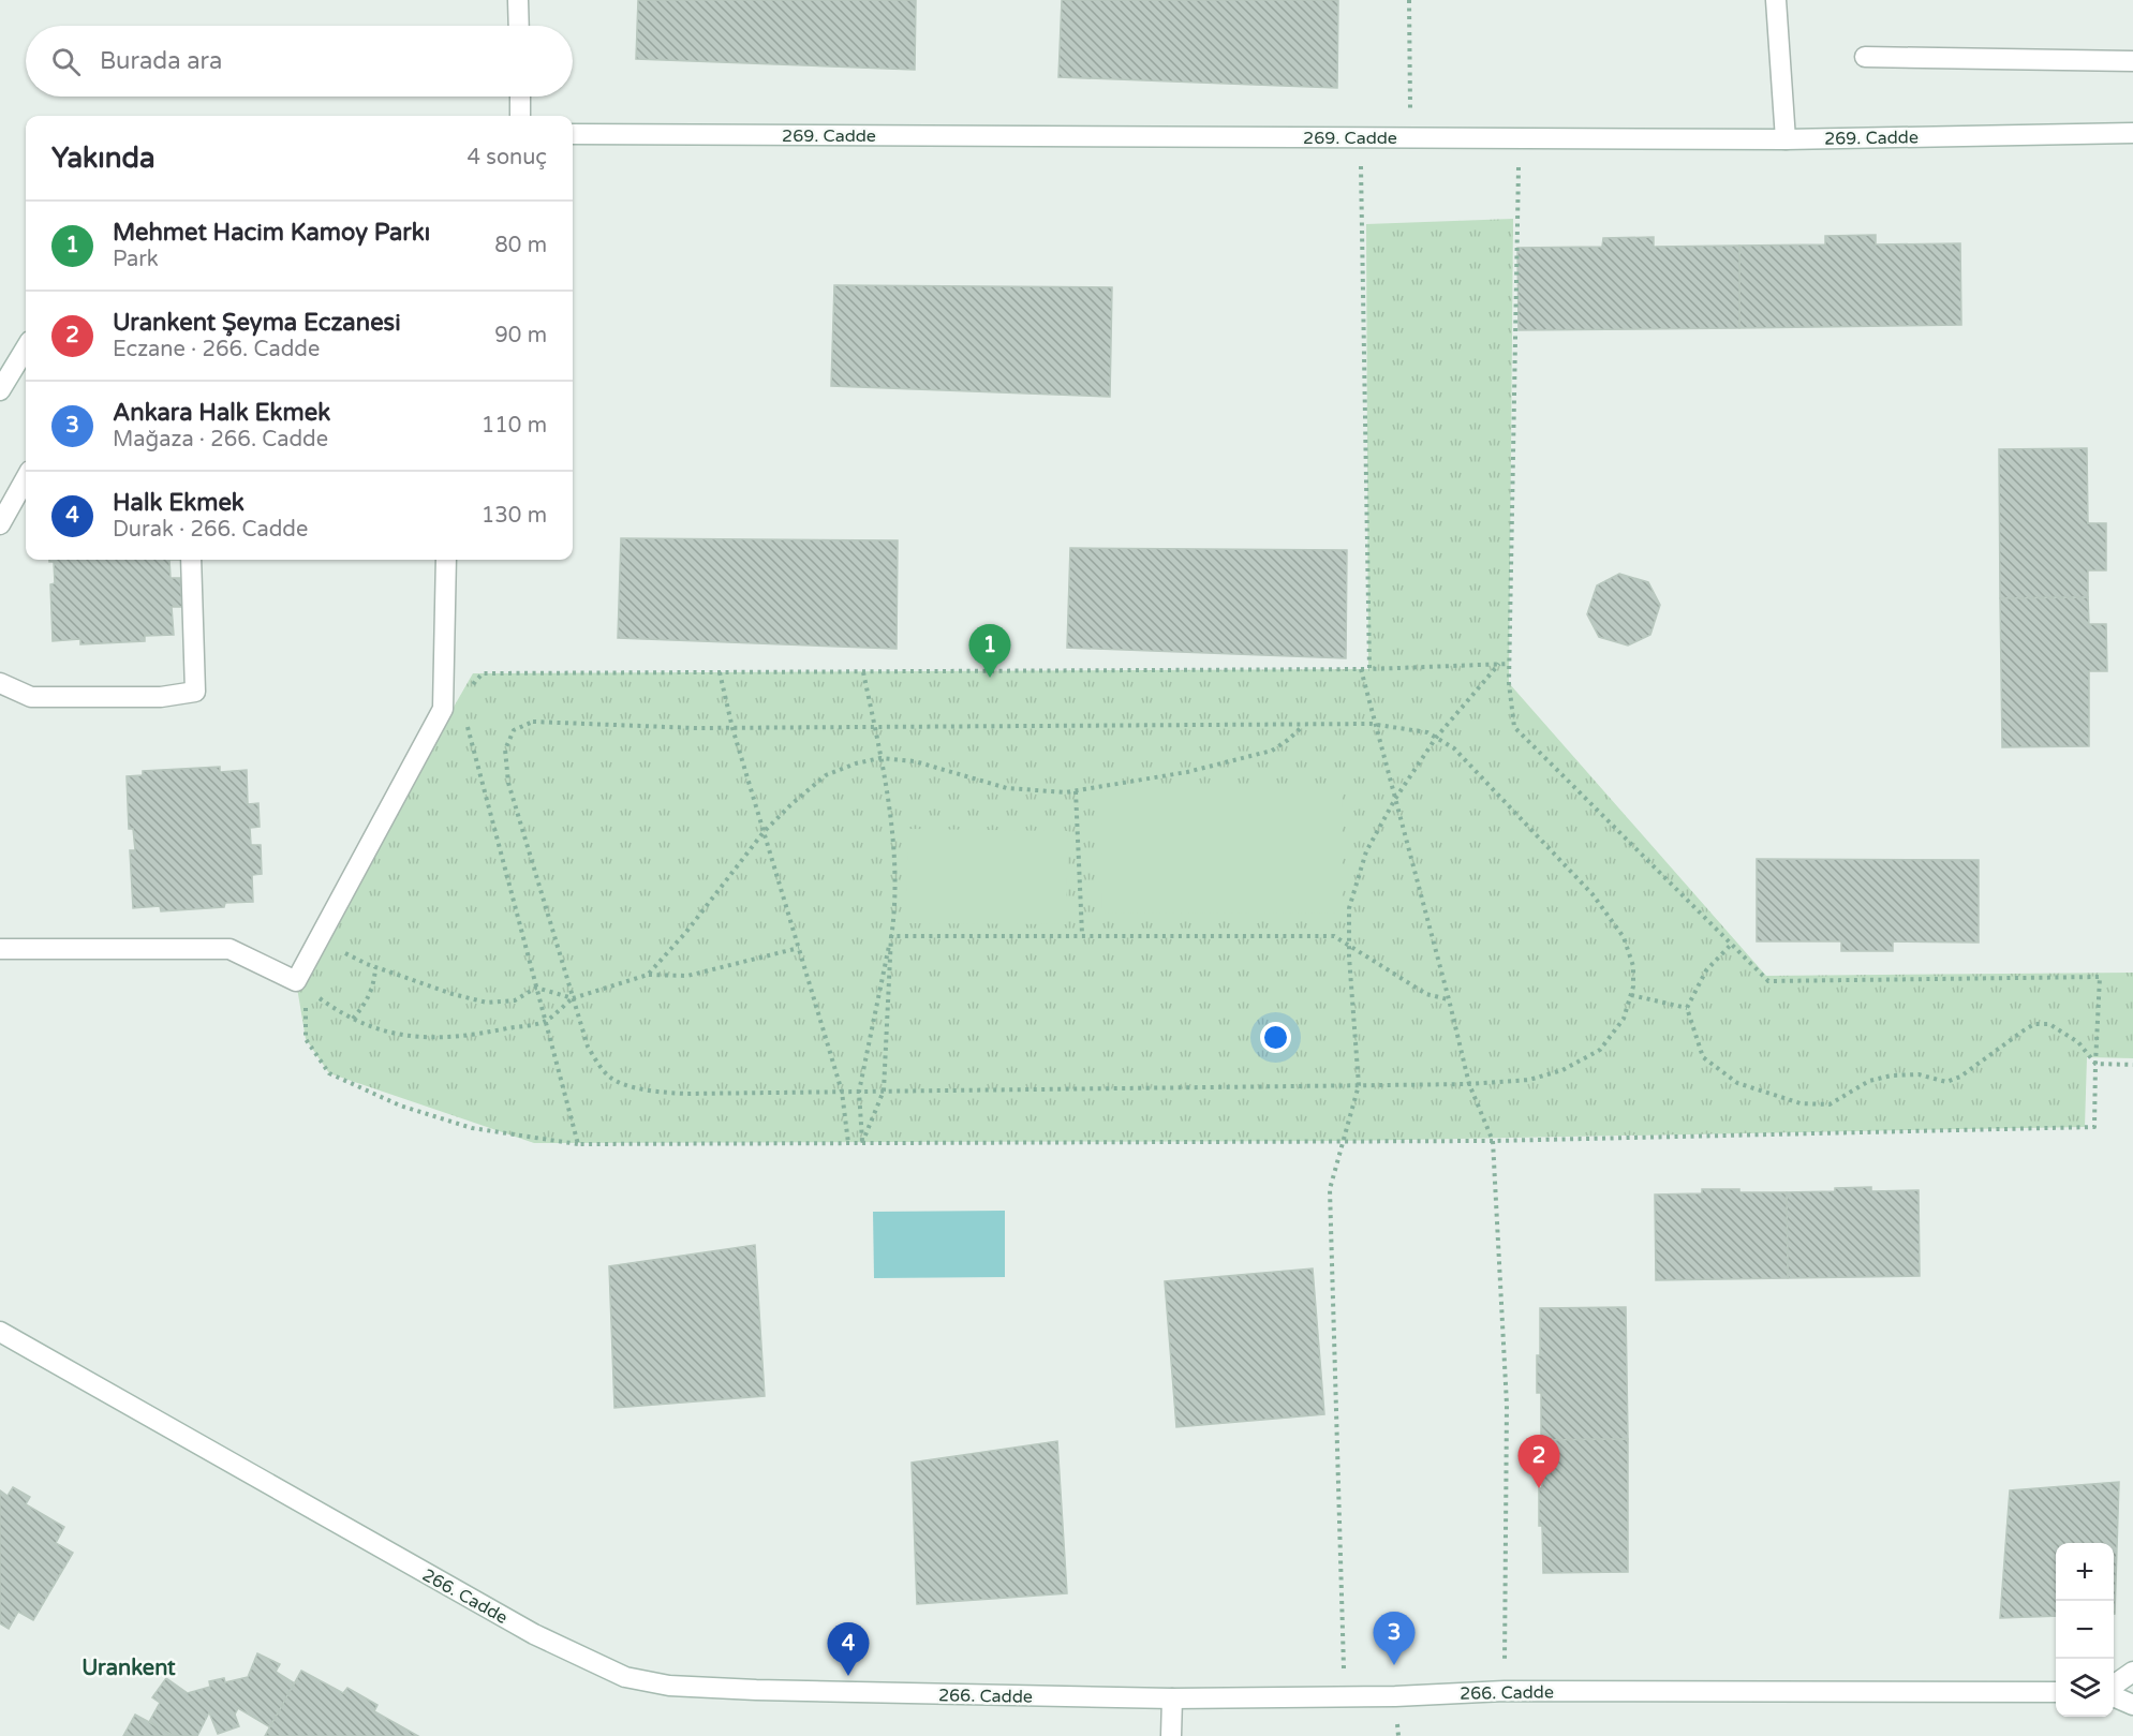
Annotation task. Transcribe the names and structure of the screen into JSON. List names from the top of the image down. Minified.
{"streets":{"street":["269. Cadde","266. Cadde"]},"districts":["Urankent"],"page":{"search":"Burada ara","heading":["Yakında","4 sonuç"],"list":[{"mark":"1","name":"Mehmet Hacim Kamoy Parkı","note":"Park","value":"80 m"},{"mark":"2","name":"Urankent Şeyma Eczanesi","note":"Eczane · 266. Cadde","value":"90 m"},{"mark":"3","name":"Ankara Halk Ekmek","note":"Mağaza · 266. Cadde","value":"110 m"},{"mark":"4","name":"Halk Ekmek","note":"Durak · 266. Cadde","value":"130 m"}],"pins":["1","2","3","4"],"map_buttons":["+","−"]}}
